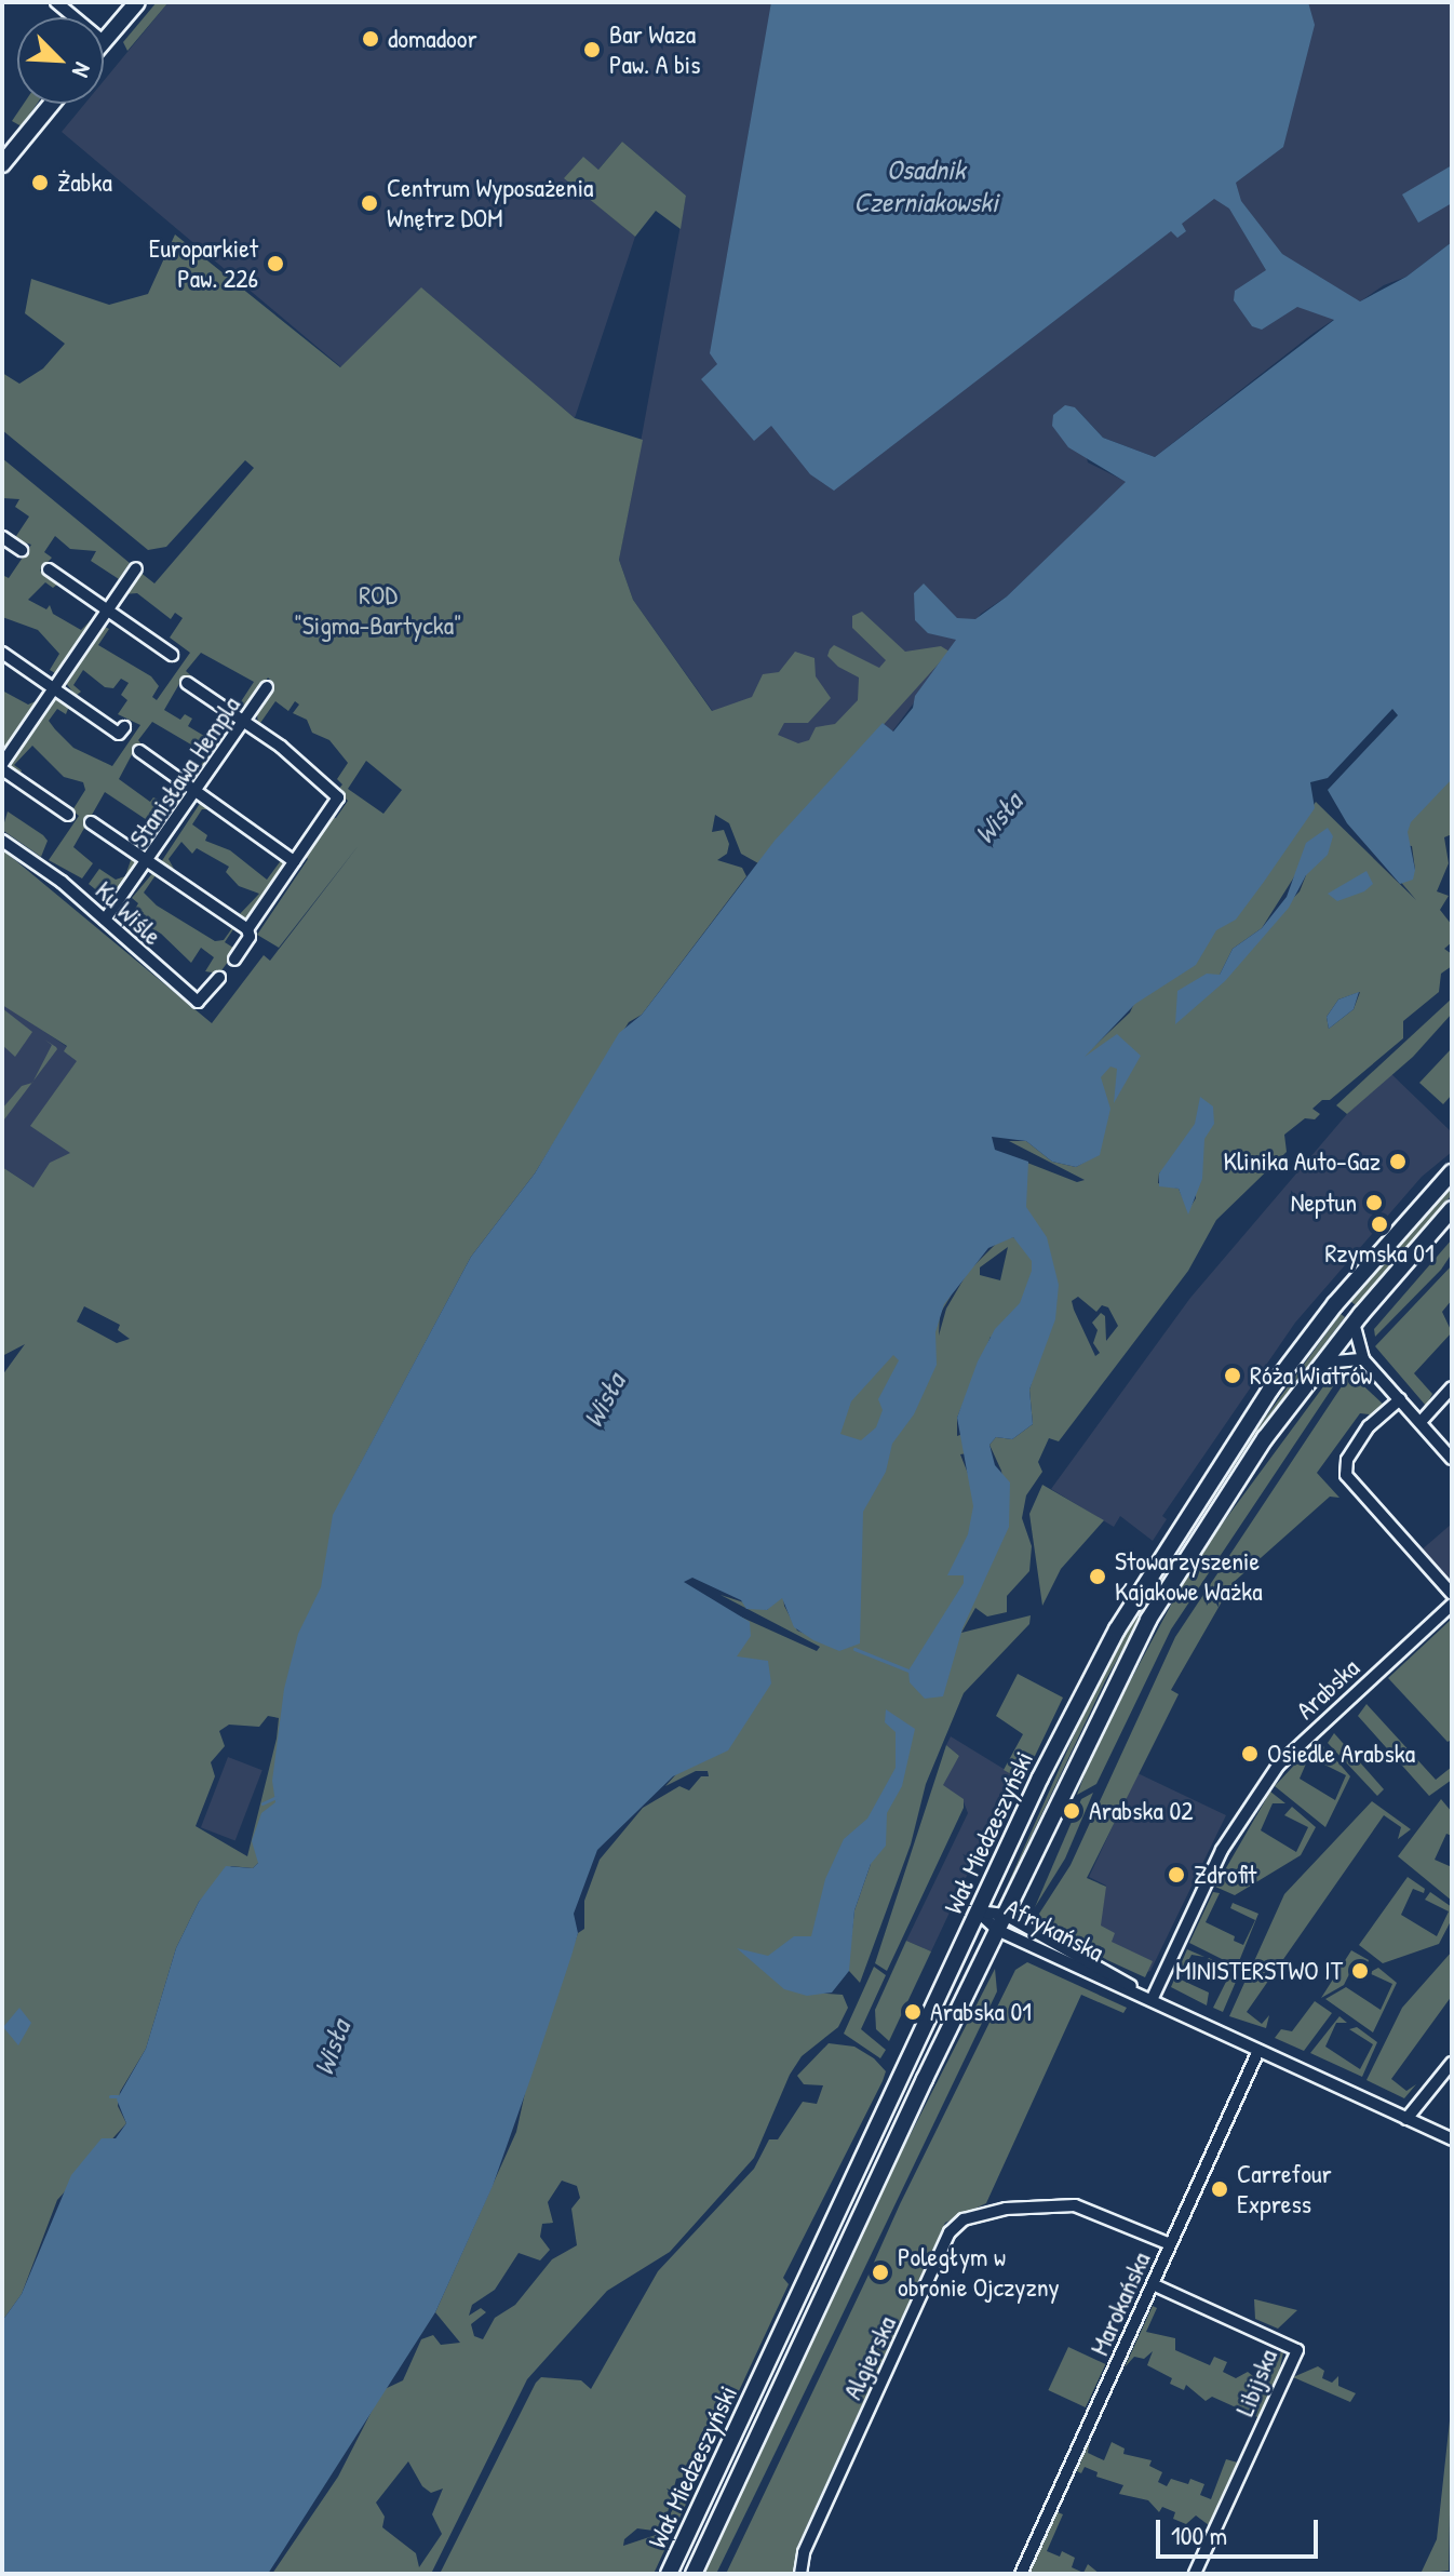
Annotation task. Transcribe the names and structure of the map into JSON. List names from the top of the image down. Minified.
{"streets":{"main road":["Wał Miedzeszyński"],"street":["Stanisława Hempla","Ku Wiśle","Arabska","Afrykańska","Marokańska","Algierska","Libijska"]},"crossings":[["Stanisława Hempla","Ku Wiśle"],["Arabska","Afrykańska"],["Wał Miedzeszyński","Afrykańska"],["Afrykańska","Marokańska"],["Marokańska","Algierska"],["Marokańska","Libijska"]],"water":["Osadnik Czerniakowski","Wisła"],"parks":["ROD \"Sigma-Bartycka\""],"places":["domadoor","Bar Waza Paw. A bis","Żabka","Centrum Wyposażenia Wnętrz DOM","Europarkiet Paw. 226","Klinika Auto-Gaz","Neptun","Rzymska 01","Róża Wiatrów","Stowarzyszenie Kajakowe Ważka","Osiedle Arabska","Arabska 02","Zdrofit","MINISTERSTWO IT","Arabska 01","Carrefour Express","Poległym w obronie Ojczyzny"],"scale_bar":"100 m","north":"bottom right"}
